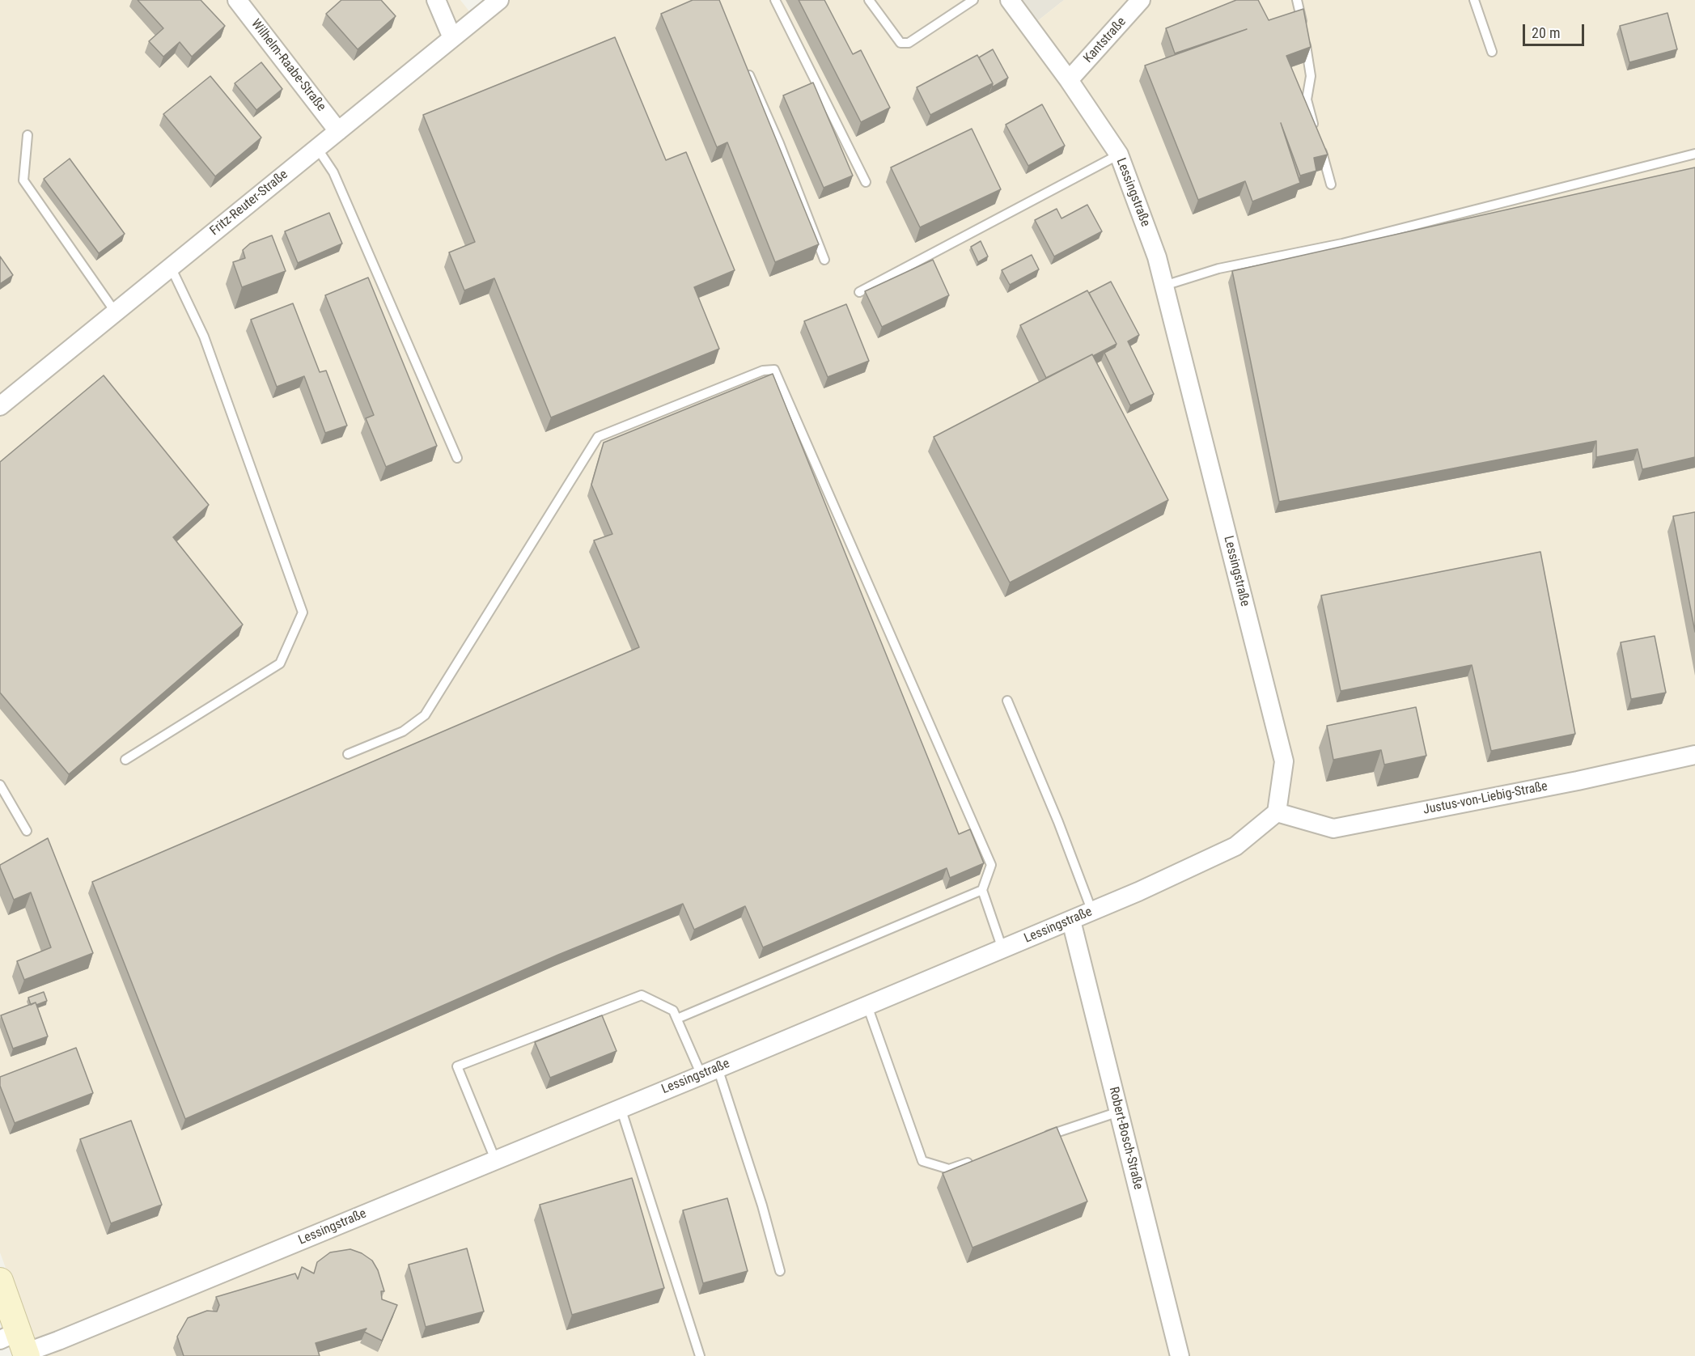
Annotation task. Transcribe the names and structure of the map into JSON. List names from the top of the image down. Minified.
{"streets":{"street":["Kantstraße","Wilhelm-Raabe-Straße","Lessingstraße","Fritz-Reuter-Straße","Justus-von-Liebig-Straße","Robert-Bosch-Straße"]},"crossings":[["Kantstraße","Lessingstraße"],["Wilhelm-Raabe-Straße","Fritz-Reuter-Straße"],["Lessingstraße","Justus-von-Liebig-Straße"],["Lessingstraße","Robert-Bosch-Straße"]],"scale_bar":"20 m"}
